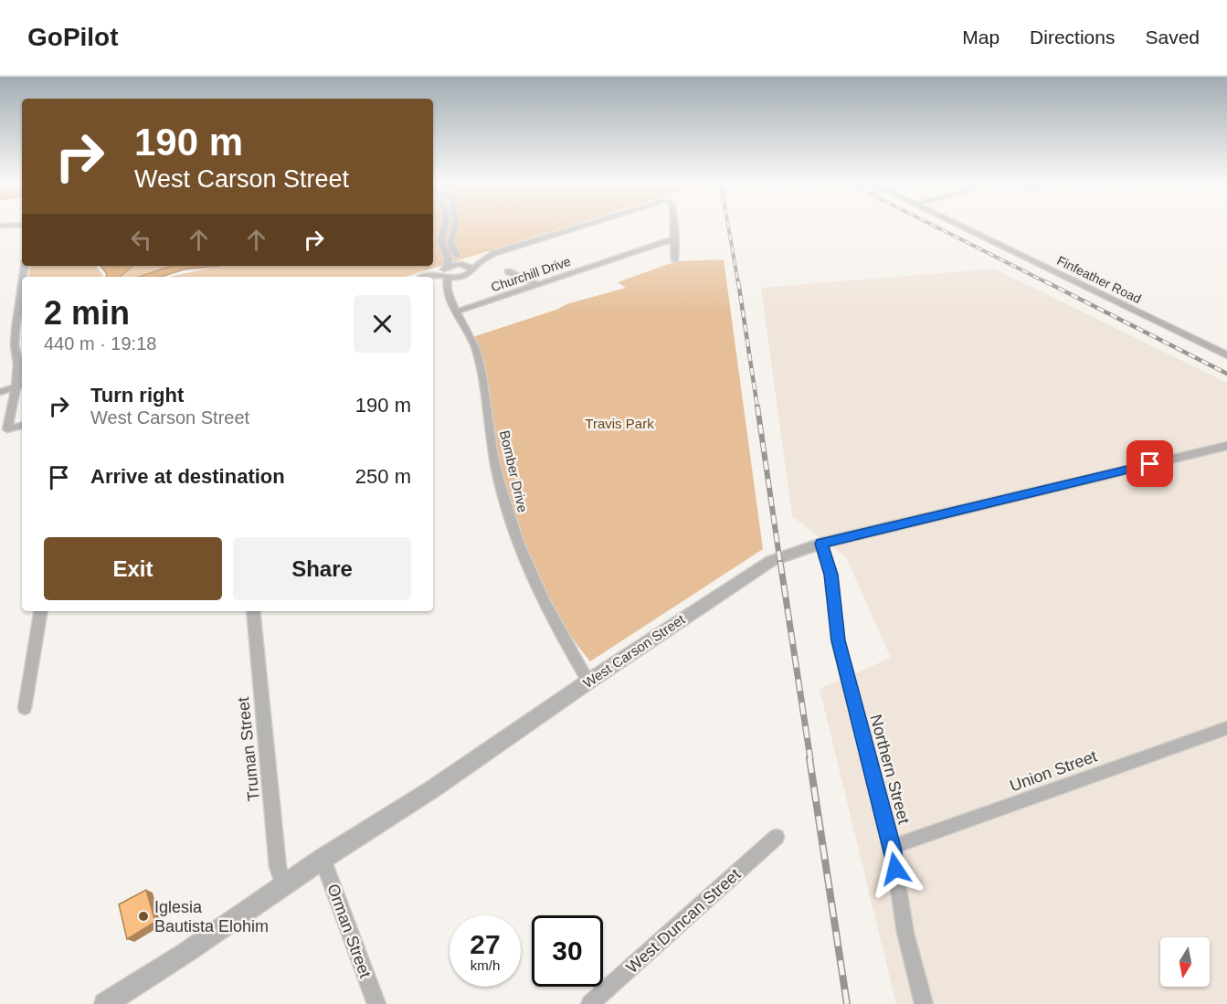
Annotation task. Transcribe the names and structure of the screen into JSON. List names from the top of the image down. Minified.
{"streets":{"street":["Churchill Drive","Finfeather Road","Bomber Drive","West Carson Street","Truman Street","Northern Street","Union Street","West Duncan Street","Orman Street"]},"crossings":[["Churchill Drive","Bomber Drive"],["Bomber Drive","West Carson Street"],["West Carson Street","Truman Street"],["West Carson Street","Northern Street"],["West Carson Street","Orman Street"],["Northern Street","Union Street"]],"parks":["Travis Park"],"places":["Iglesia Bautista Elohim"],"north":"bottom","page":{"header":"GoPilot","nav":["Map","Directions","Saved"],"turn":["190 m","West Carson Street"],"heading":["2 min","440 m · 19:18"],"list":[{"name":"Turn right","note":"West Carson Street","value":"190 m"},{"name":"Arrive at destination","value":"250 m"}],"buttons":["Exit","Share"],"speed":"27 km/h","limit":"30"}}
